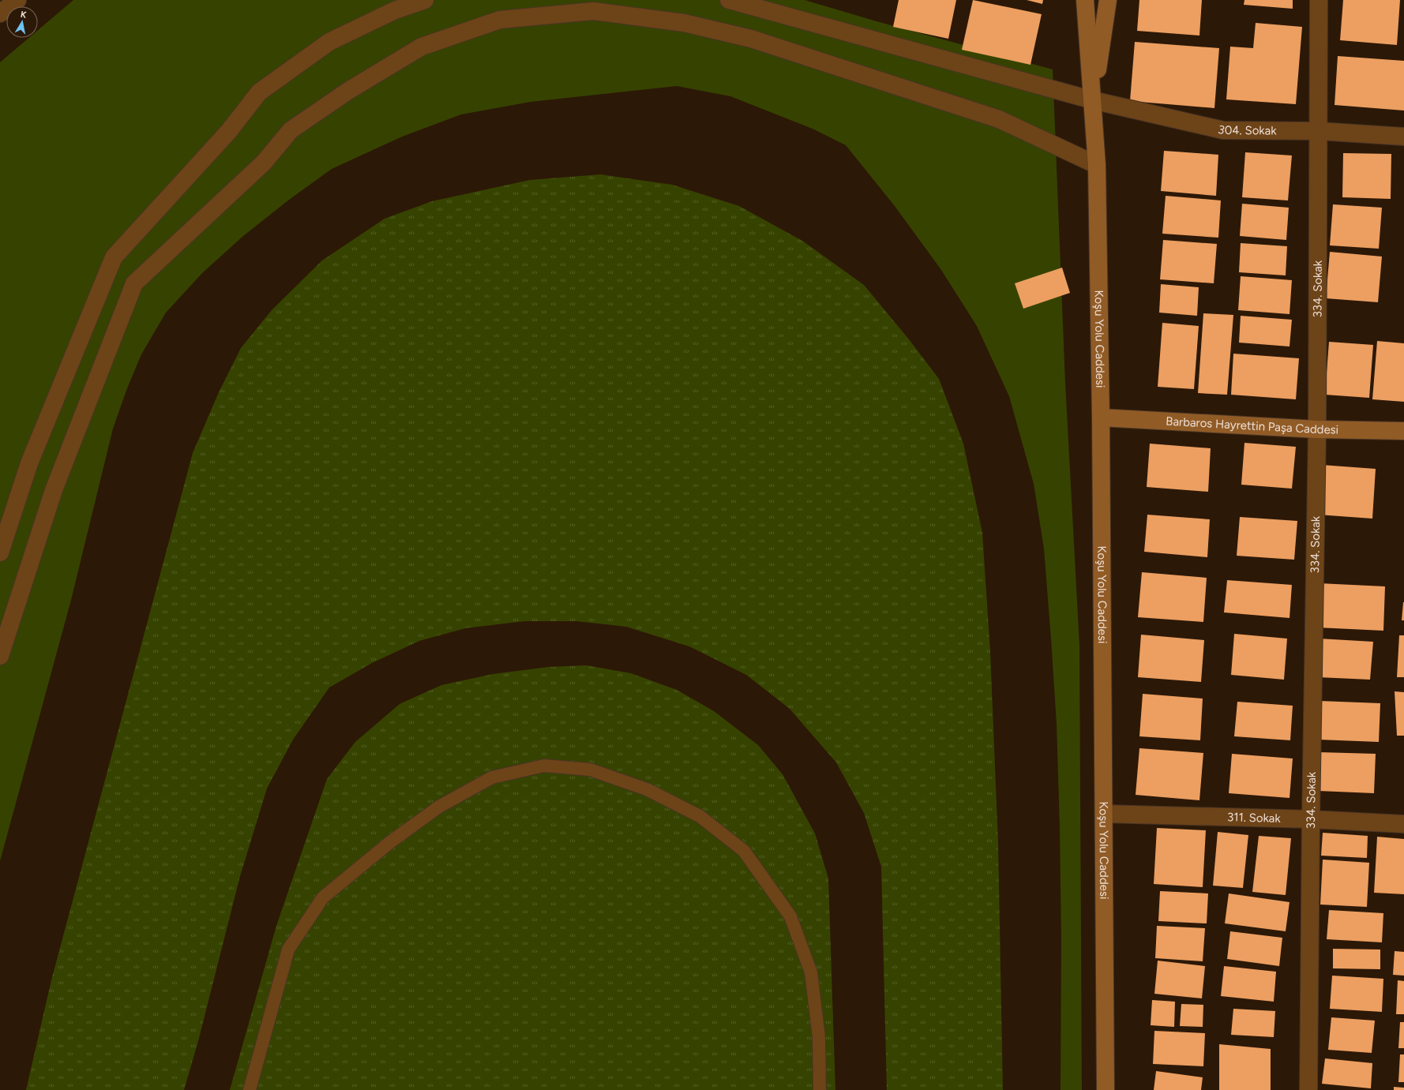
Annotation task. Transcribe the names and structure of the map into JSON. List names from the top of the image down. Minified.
{"streets":{"main road":["Koşu Yolu Caddesi","Barbaros Hayrettin Paşa Caddesi"],"street":["304. Sokak","334. Sokak","311. Sokak"]},"crossings":[["304. Sokak","334. Sokak"],["304. Sokak","Koşu Yolu Caddesi"],["334. Sokak","Barbaros Hayrettin Paşa Caddesi"],["334. Sokak","311. Sokak"],["Koşu Yolu Caddesi","Barbaros Hayrettin Paşa Caddesi"],["Koşu Yolu Caddesi","311. Sokak"]],"north":"top"}
